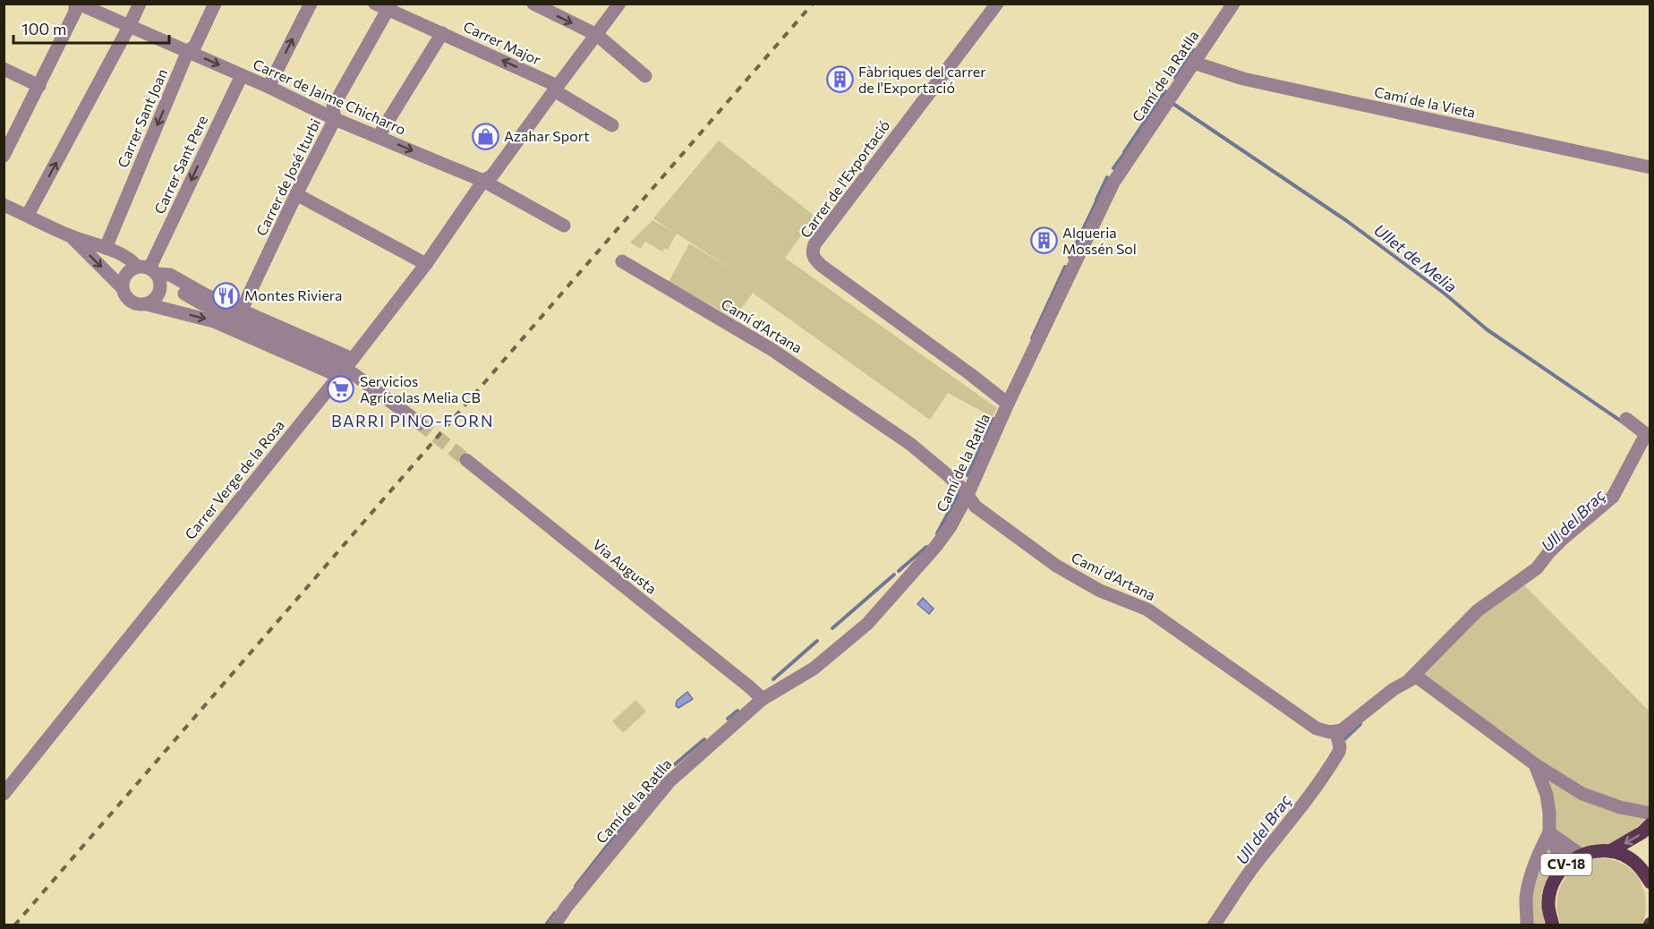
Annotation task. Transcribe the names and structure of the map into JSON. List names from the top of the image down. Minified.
{"streets":{"main road":["CV-18"],"street":["Carrer Major","Camí de la Ratlla","Carrer de Jaime Chicharro","Camí de la Vieta","Carrer Sant Joan","Carrer Sant Pere","Carrer de José Iturbi","Carrer de l'Exportació","Camí d'Artana","Carrer Verge de la Rosa","Via Augusta"]},"crossings":[["Carrer Major","Carrer de José Iturbi"],["Carrer Major","Carrer Verge de la Rosa"],["Camí de la Ratlla","Camí de la Vieta"],["Camí de la Ratlla","Carrer de l'Exportació"],["Camí de la Ratlla","Camí d'Artana"],["Camí de la Ratlla","Via Augusta"],["Carrer de Jaime Chicharro","Carrer Sant Joan"],["Carrer de Jaime Chicharro","Carrer Sant Pere"],["Carrer de Jaime Chicharro","Carrer de José Iturbi"],["Carrer de Jaime Chicharro","Carrer Verge de la Rosa"]],"one_way":["Carrer Sant Pere"],"districts":["BARRI PINO-FORN"],"water":["Ullet de Melia","Ull del Braç"],"places":{"building":["Fàbriques del carrer de l'Exportació","Alqueria Mossén Sol"],"shop":["Azahar Sport"],"restaurant":["Montes Riviera"],"supermarket":["Servicios Agrícolas Melia CB"]},"scale_bar":"100 m"}
